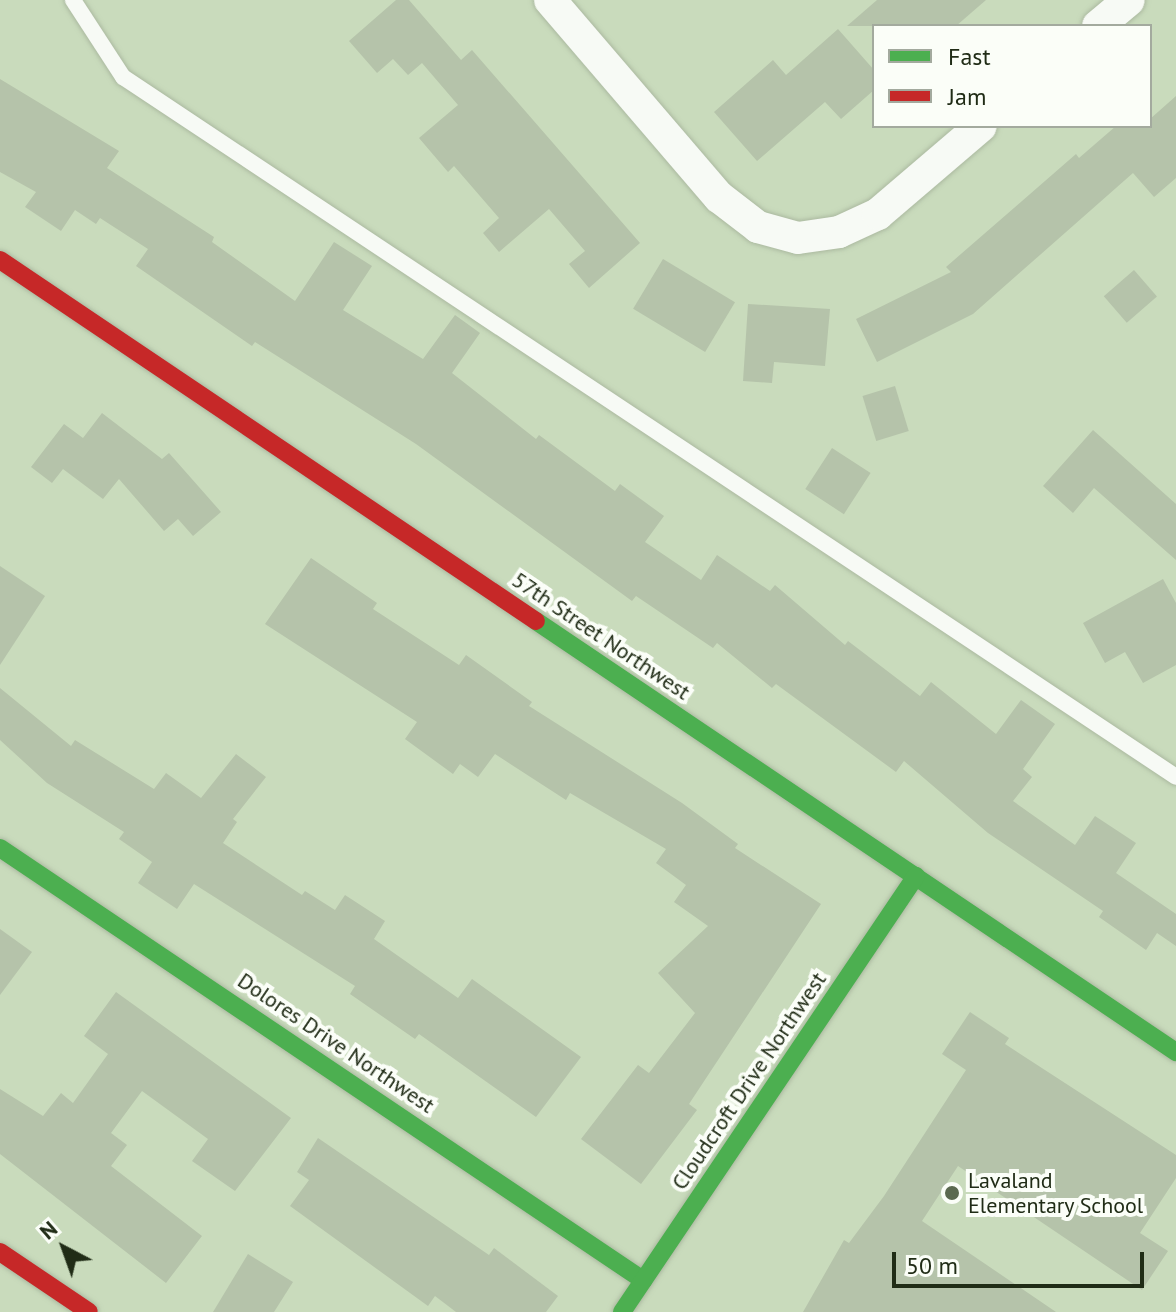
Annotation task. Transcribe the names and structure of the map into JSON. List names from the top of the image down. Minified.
{"streets":{"street":["57th Street Northwest","Dolores Drive Northwest","Cloudcroft Drive Northwest"]},"crossings":[["57th Street Northwest","Cloudcroft Drive Northwest"],["Dolores Drive Northwest","Cloudcroft Drive Northwest"]],"places":["Lavaland Elementary School"],"legend":["Fast","Jam"],"scale_bar":"50 m","north":"top left"}
